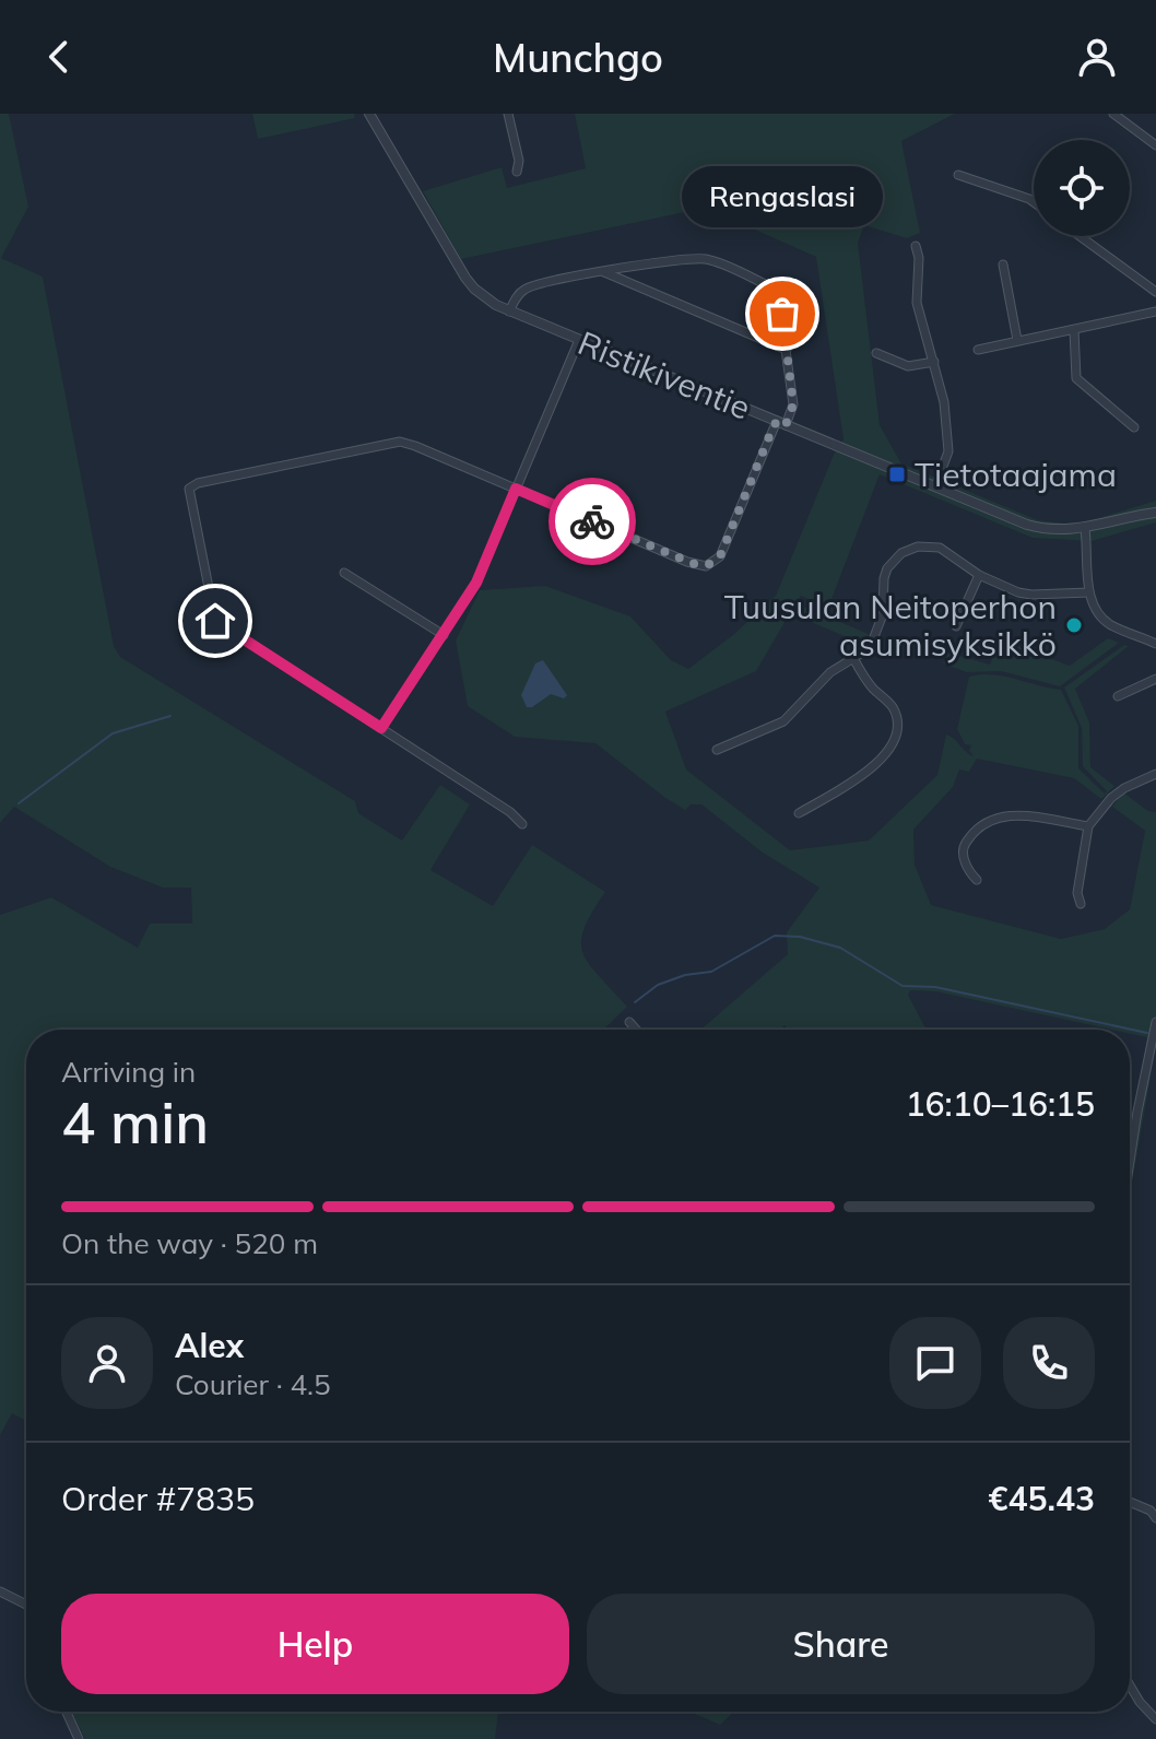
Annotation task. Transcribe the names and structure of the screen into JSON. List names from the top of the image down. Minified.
{"streets":{"street":["Ristikiventie"]},"places":{"other":["Rengaslasi","Tuusulan Neitoperhon asumisyksikkö"],"transit":["Tietotaajama"]},"page":{"header":"Munchgo","bubble":"Rengaslasi","heading":["4 min","Arriving in","16:10–16:15"],"panel":["Alex","Courier · 4.5","Order #7835","€45.43"],"bar":"On the way · 520 m","buttons":["Help","Share"]}}
